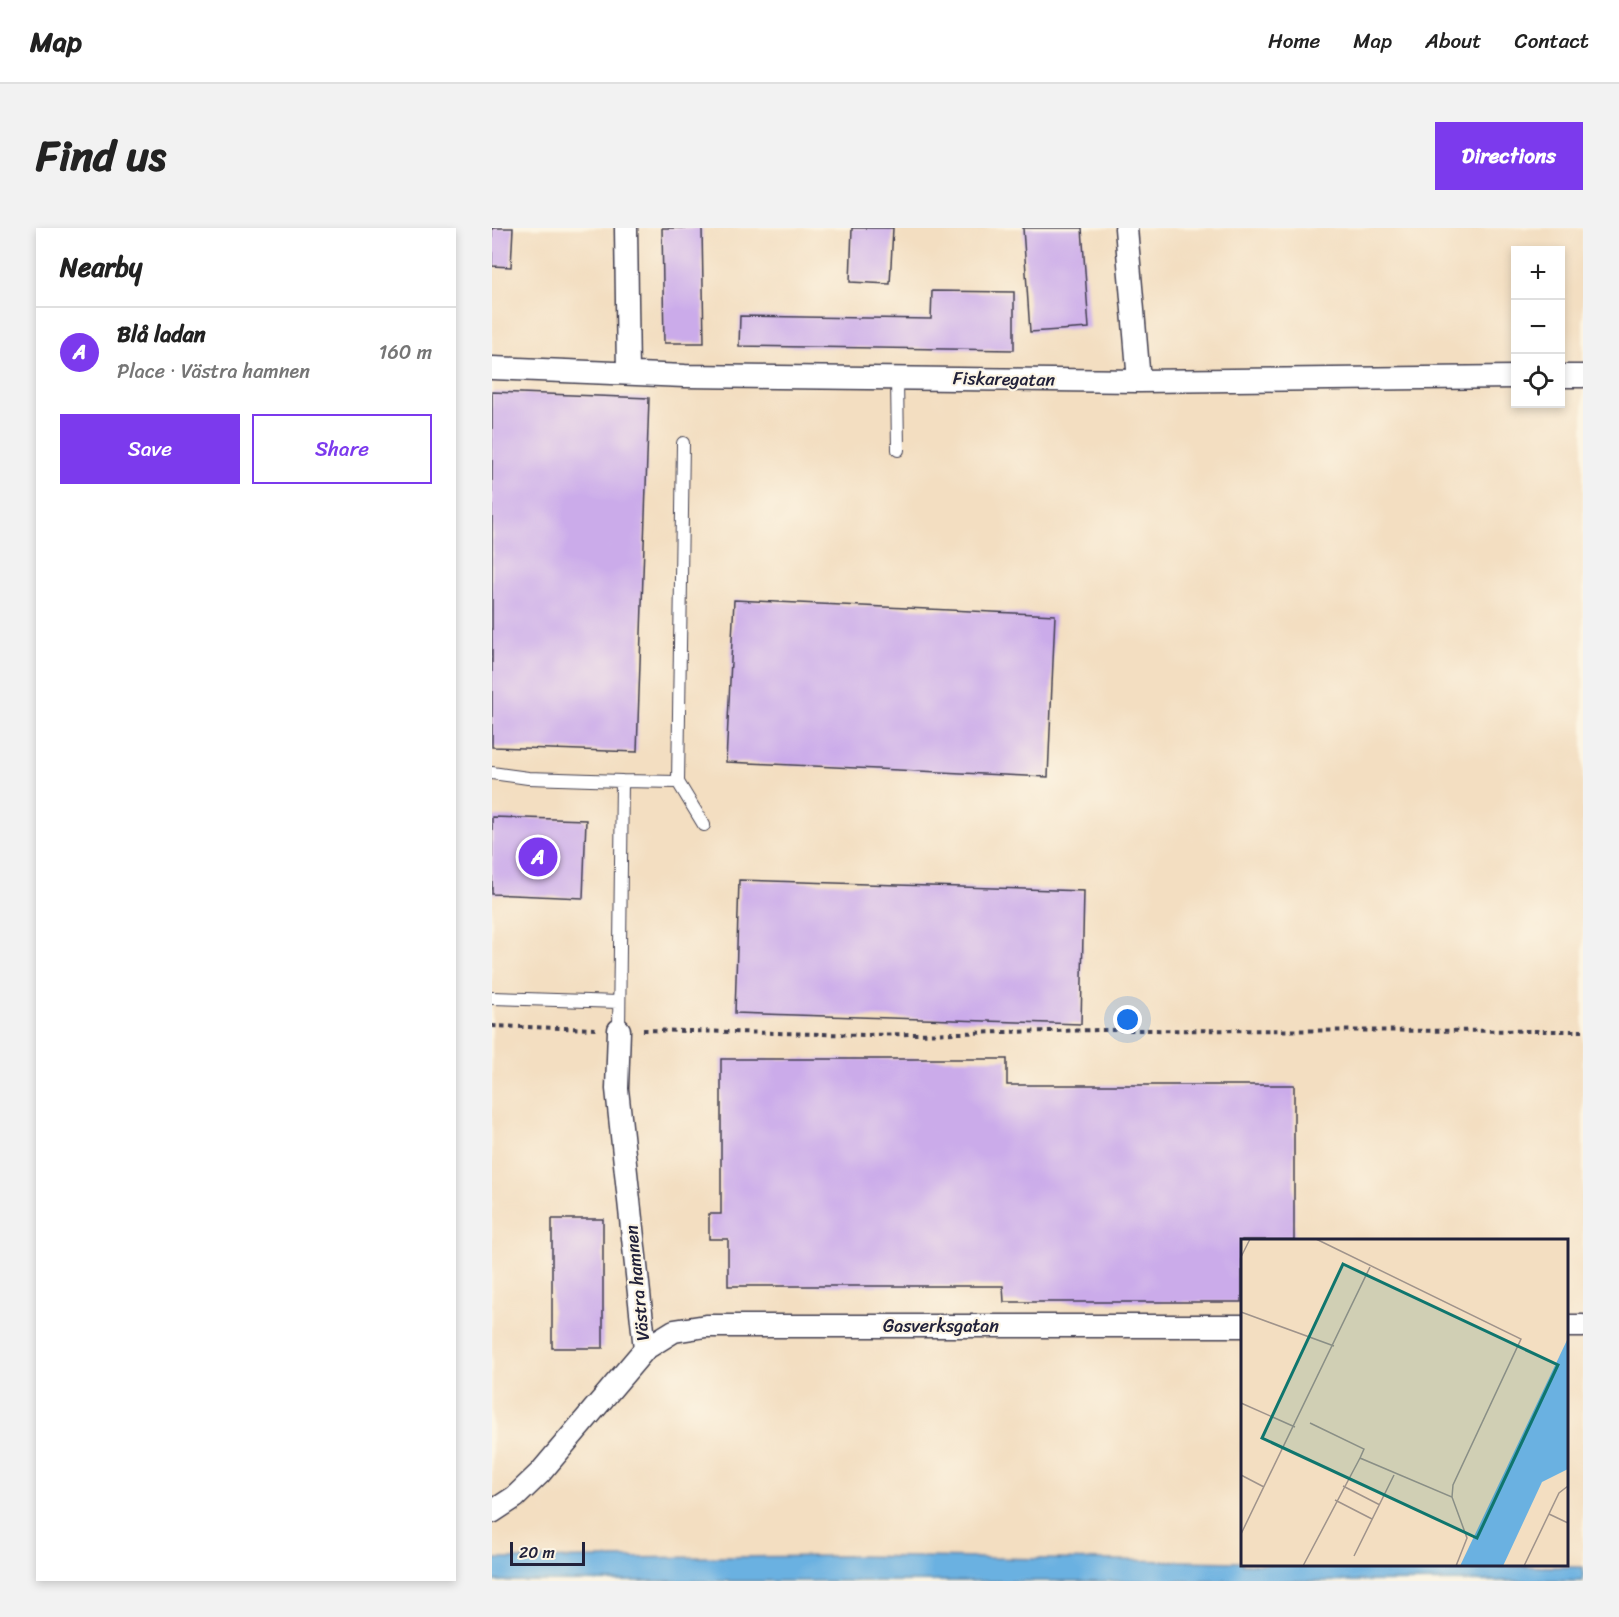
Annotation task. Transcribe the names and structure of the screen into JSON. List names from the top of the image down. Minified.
{"streets":{"street":["Fiskaregatan","Västra hamnen","Gasverksgatan"]},"crossings":[["Västra hamnen","Gasverksgatan"]],"scale_bar":"20 m","page":{"header":"Map","nav":["Home","Map","About","Contact"],"title":"Find us","buttons":["Directions",["Save","Share"]],"heading":"Nearby","map_buttons":["+","−"],"list":[{"mark":"A","name":"Blå ladan","note":"Place · Västra hamnen","value":"160 m"}],"pins":"A","scale":"20 m"}}
